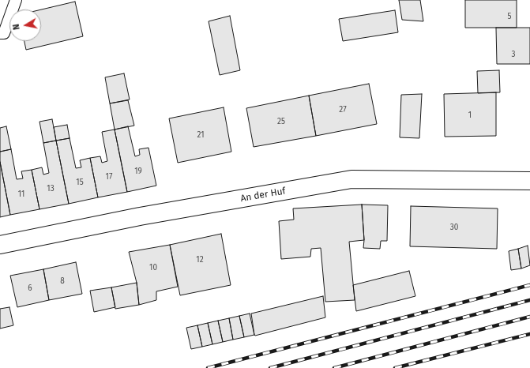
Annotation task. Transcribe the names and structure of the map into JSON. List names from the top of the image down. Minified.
{"streets":{"street":["An der Huf"]},"house_numbers":["5","3","27","1","25","21","19","17","15","13","11","30","12","10","8","6"],"north":"left"}
